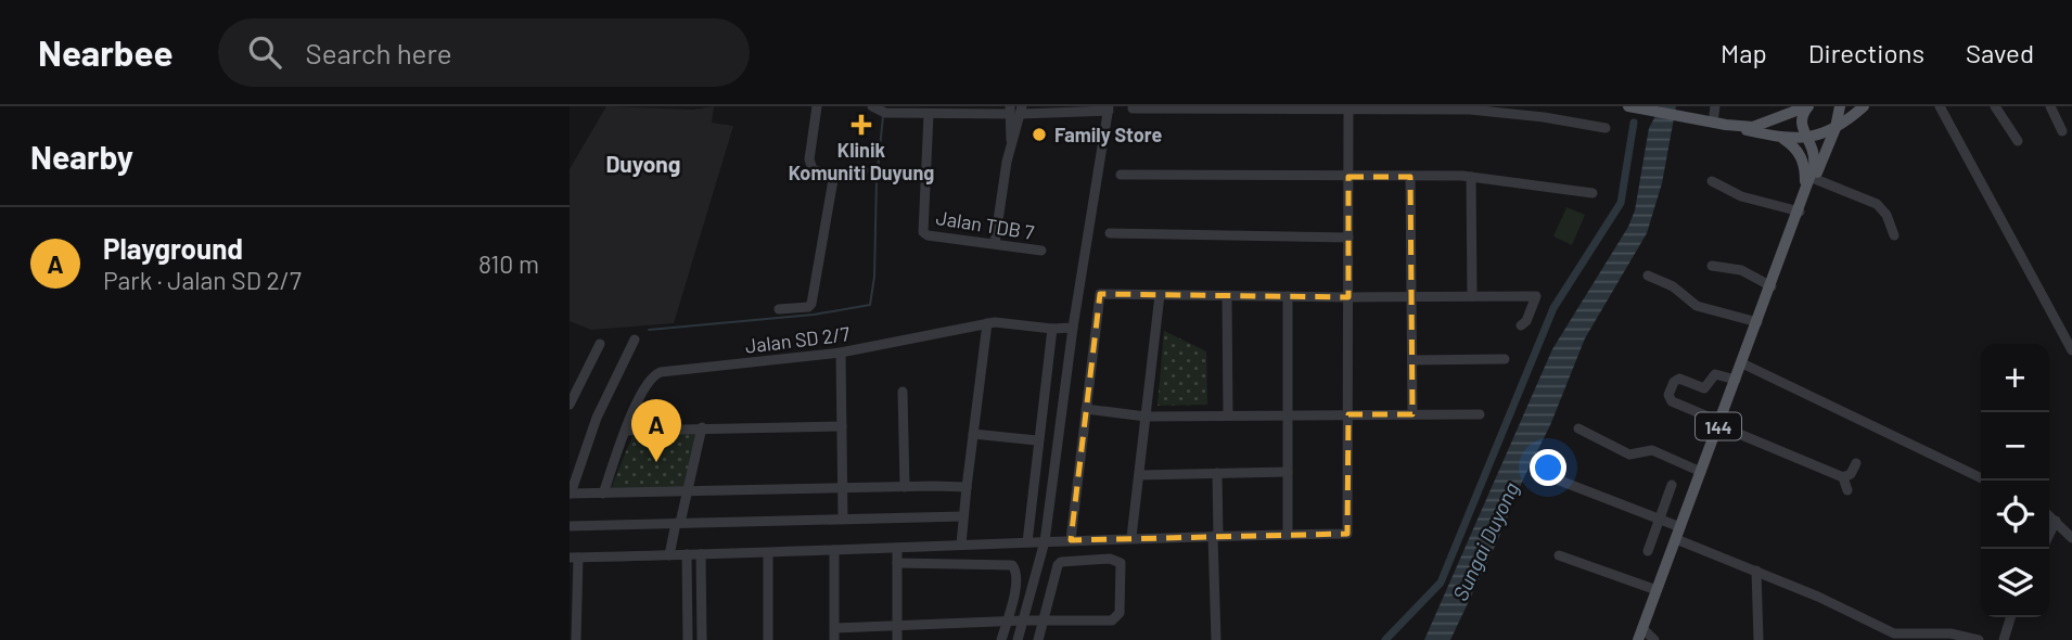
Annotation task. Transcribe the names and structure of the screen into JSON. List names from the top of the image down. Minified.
{"streets":{"main road":["144"],"street":["Jalan TDB 7","Jalan SD 2/7"]},"districts":["Duyong"],"water":["Sungai Duyong"],"places":{"health":["Klinik Komuniti Duyung"],"other":["Family Store"]},"page":{"header":"Nearbee","search":"Search here","nav":["Map","Directions","Saved"],"heading":"Nearby","list":[{"mark":"A","name":"Playground","note":"Park · Jalan SD 2/7","value":"810 m"}],"map_buttons":["+","−"],"pins":"A"}}
